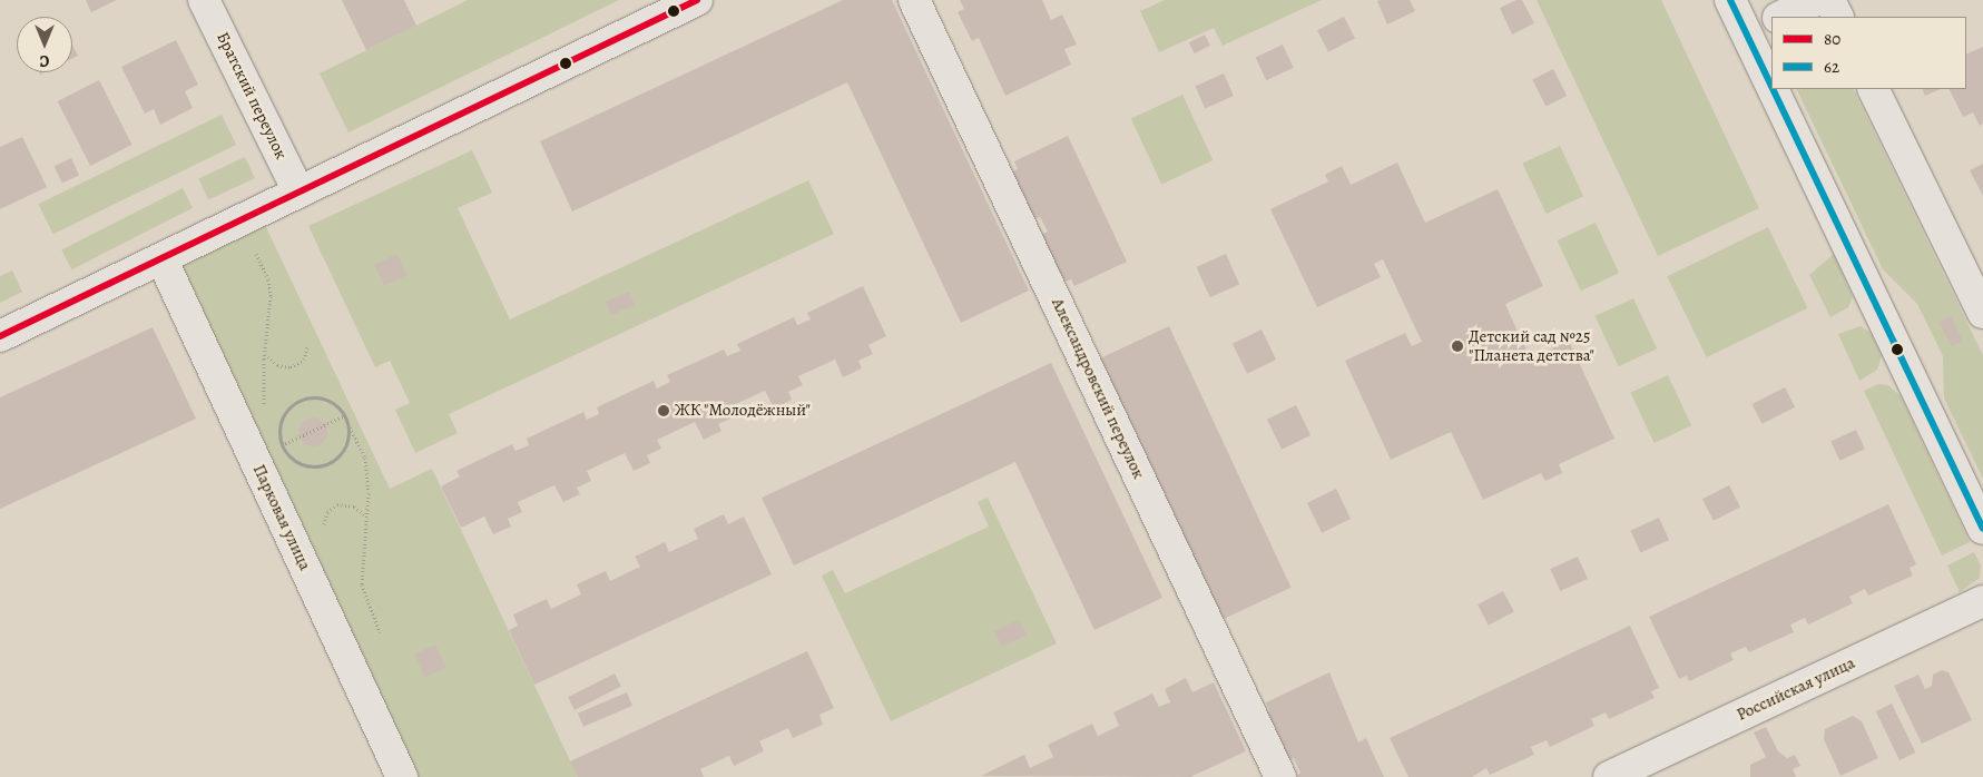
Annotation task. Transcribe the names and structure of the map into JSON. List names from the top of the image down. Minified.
{"streets":{"street":["Братский переулок","Александровский переулок","Парковая улица","Российская улица"]},"places":["Детский сад №25 \"Планета детства\"","ЖК \"Молодёжный\""],"lines":["transit line 80","transit line 62"],"legend":["80","62"],"north":"bottom"}
